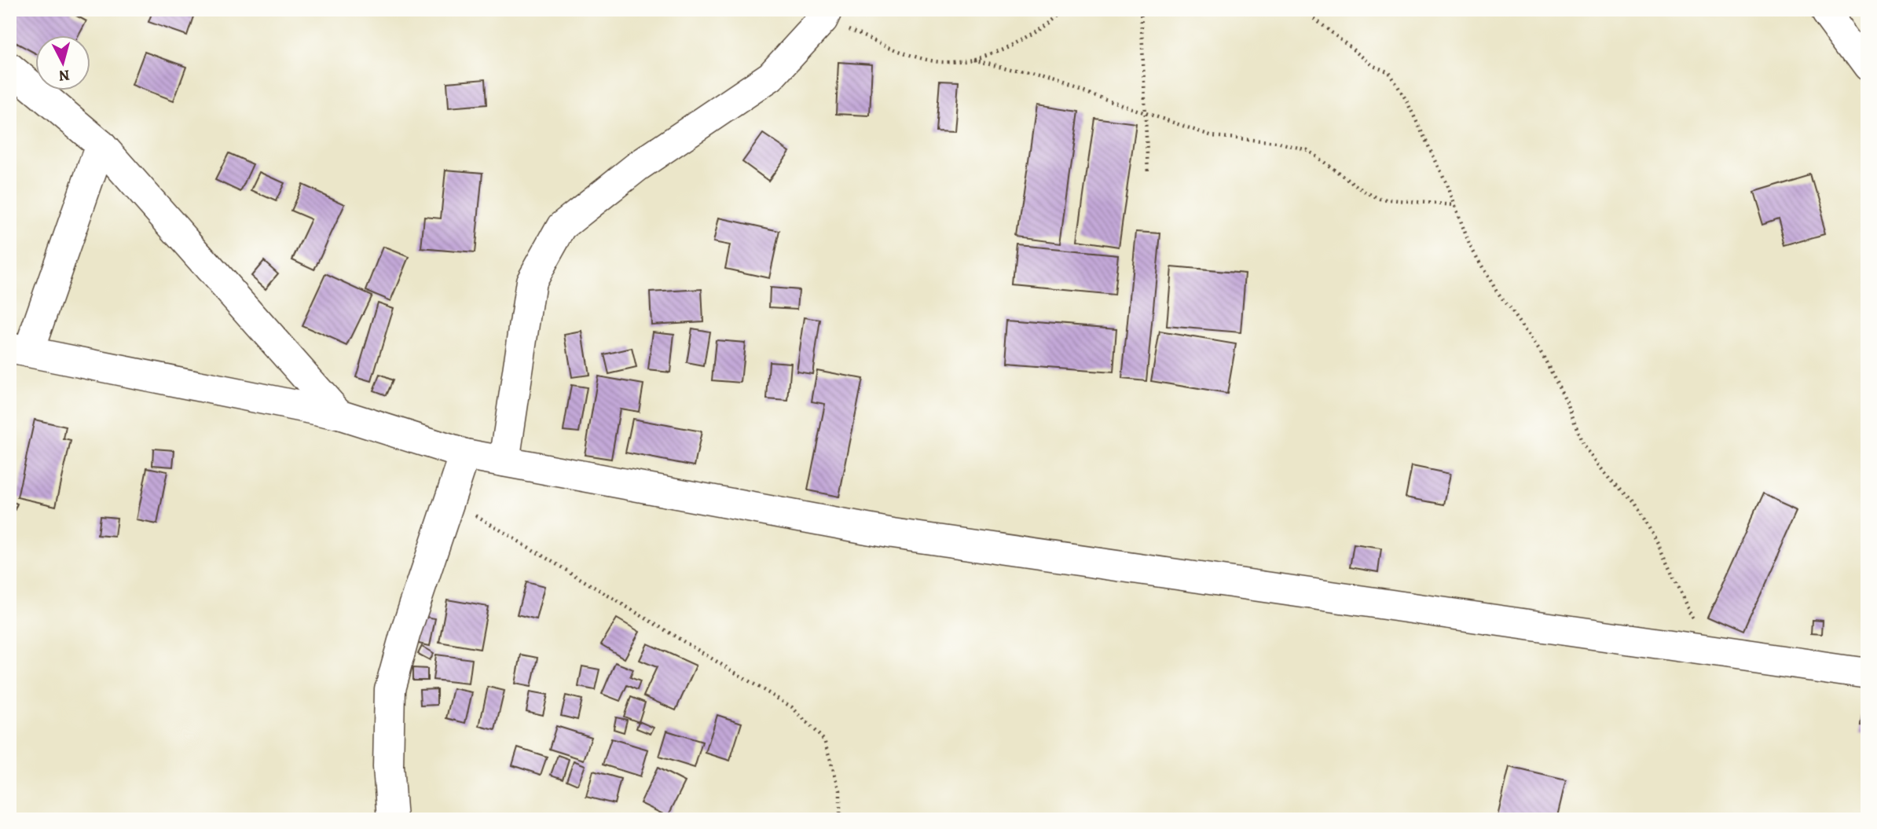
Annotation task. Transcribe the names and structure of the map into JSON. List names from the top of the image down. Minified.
{"north":"bottom"}
